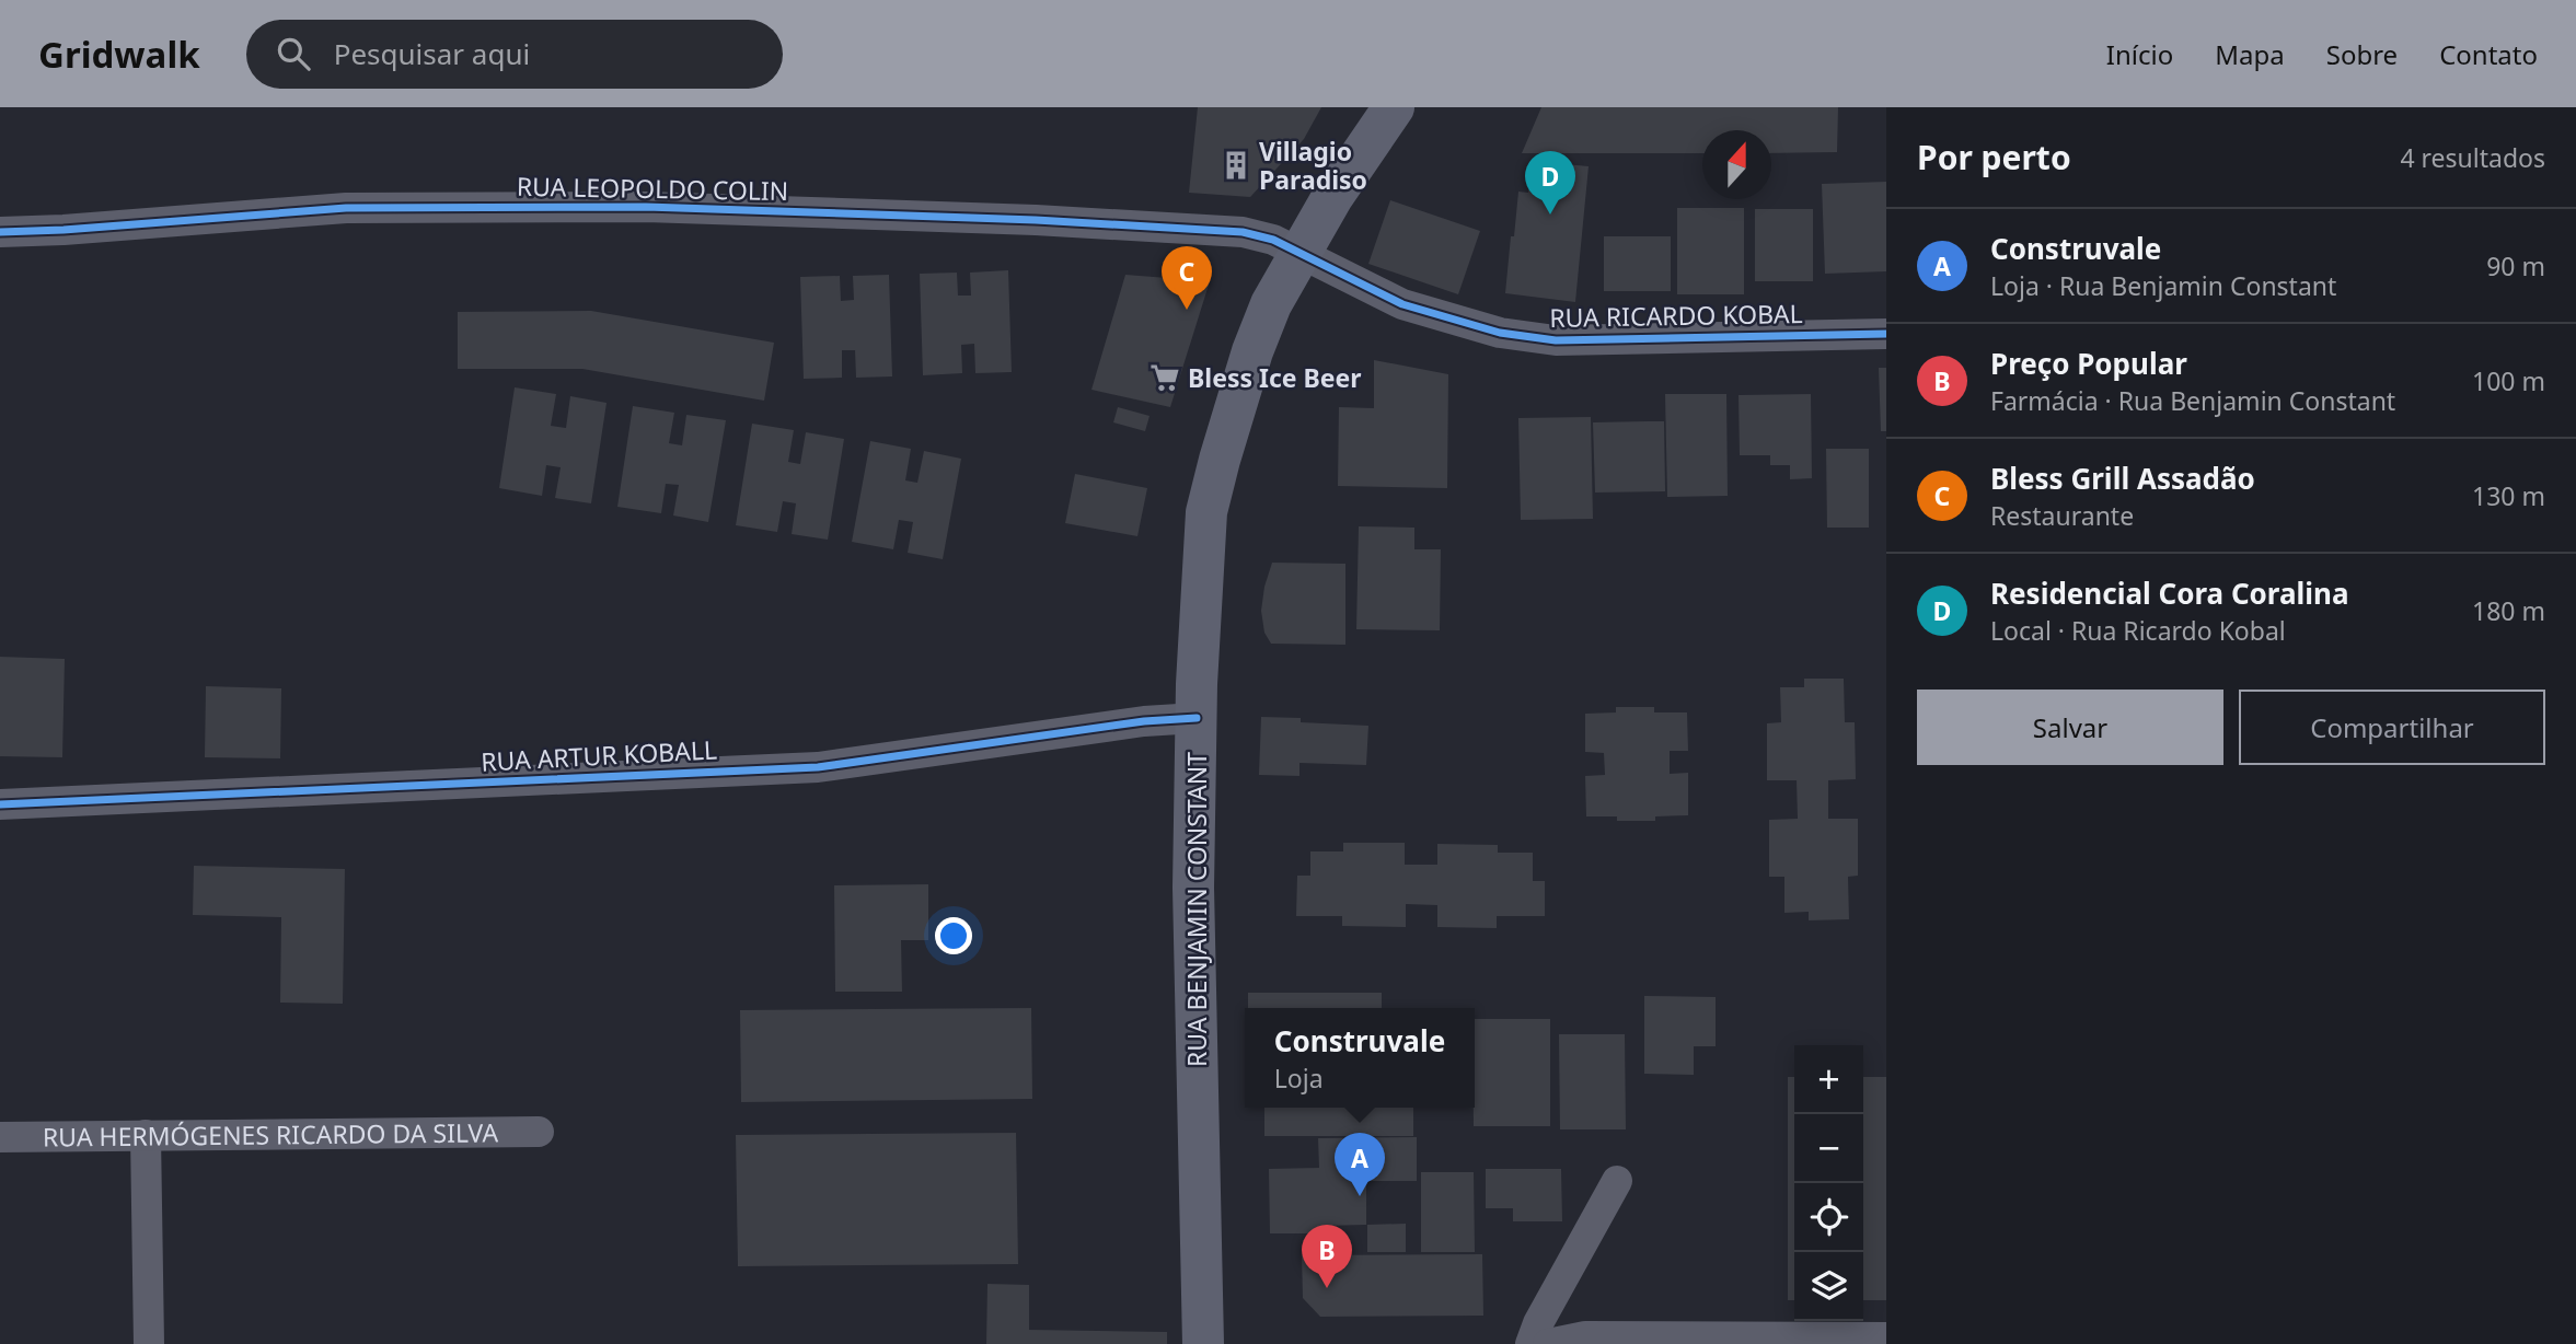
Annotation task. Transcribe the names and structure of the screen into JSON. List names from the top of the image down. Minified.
{"streets":{"main road":["RUA BENJAMIN CONSTANT"],"street":["RUA LEOPOLDO COLIN","RUA RICARDO KOBAL","RUA ARTUR KOBALL","RUA HERMÓGENES RICARDO DA SILVA"]},"crossings":[["RUA LEOPOLDO COLIN","RUA RICARDO KOBAL"],["RUA LEOPOLDO COLIN","RUA BENJAMIN CONSTANT"],["RUA RICARDO KOBAL","RUA BENJAMIN CONSTANT"],["RUA ARTUR KOBALL","RUA BENJAMIN CONSTANT"]],"places":{"building":["Villagio Paradiso"],"supermarket":["Bless Ice Beer"]},"north":"top","page":{"header":"Gridwalk","search":"Pesquisar aqui","nav":["Início","Mapa","Sobre","Contato"],"heading":["Por perto","4 resultados"],"pins":["D","C","A","B"],"list":[{"mark":"A","name":"Construvale","note":"Loja · Rua Benjamin Constant","value":"90 m"},{"mark":"B","name":"Preço Popular","note":"Farmácia · Rua Benjamin Constant","value":"100 m"},{"mark":"C","name":"Bless Grill Assadão","note":"Restaurante","value":"130 m"},{"mark":"D","name":"Residencial Cora Coralina","note":"Local · Rua Ricardo Kobal","value":"180 m"}],"buttons":["Salvar","Compartilhar"],"popup":["Construvale","Loja"],"map_buttons":["+","−"]}}
